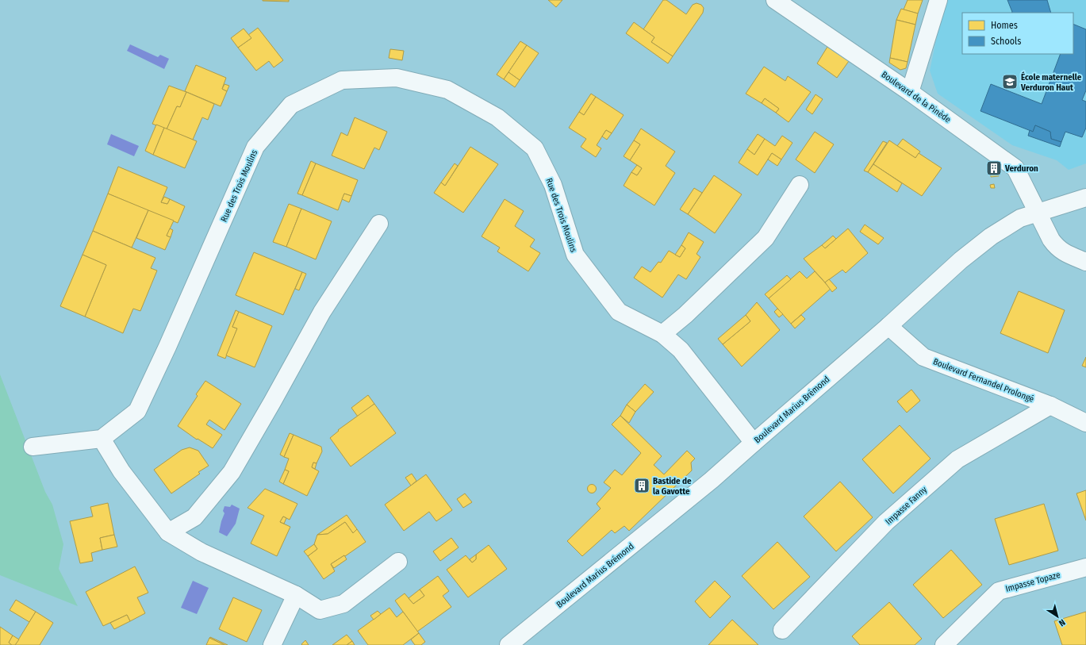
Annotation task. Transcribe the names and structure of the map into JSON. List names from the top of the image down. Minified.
{"streets":{"street":["Boulevard de la Pinède","Rue des Trois Moulins","Boulevard Fernandel Prolongé","Boulevard Marius Brémond","Impasse Fanny","Impasse Topaze"]},"crossings":[["Boulevard de la Pinède","Boulevard Marius Brémond"],["Rue des Trois Moulins","Boulevard Marius Brémond"],["Boulevard Fernandel Prolongé","Boulevard Marius Brémond"],["Boulevard Fernandel Prolongé","Impasse Fanny"]],"places":{"school or university":["École maternelle Verduron Haut"],"building":["Verduron","Bastide de la Gavotte"]},"legend":["Homes","Schools"],"north":"bottom right"}
